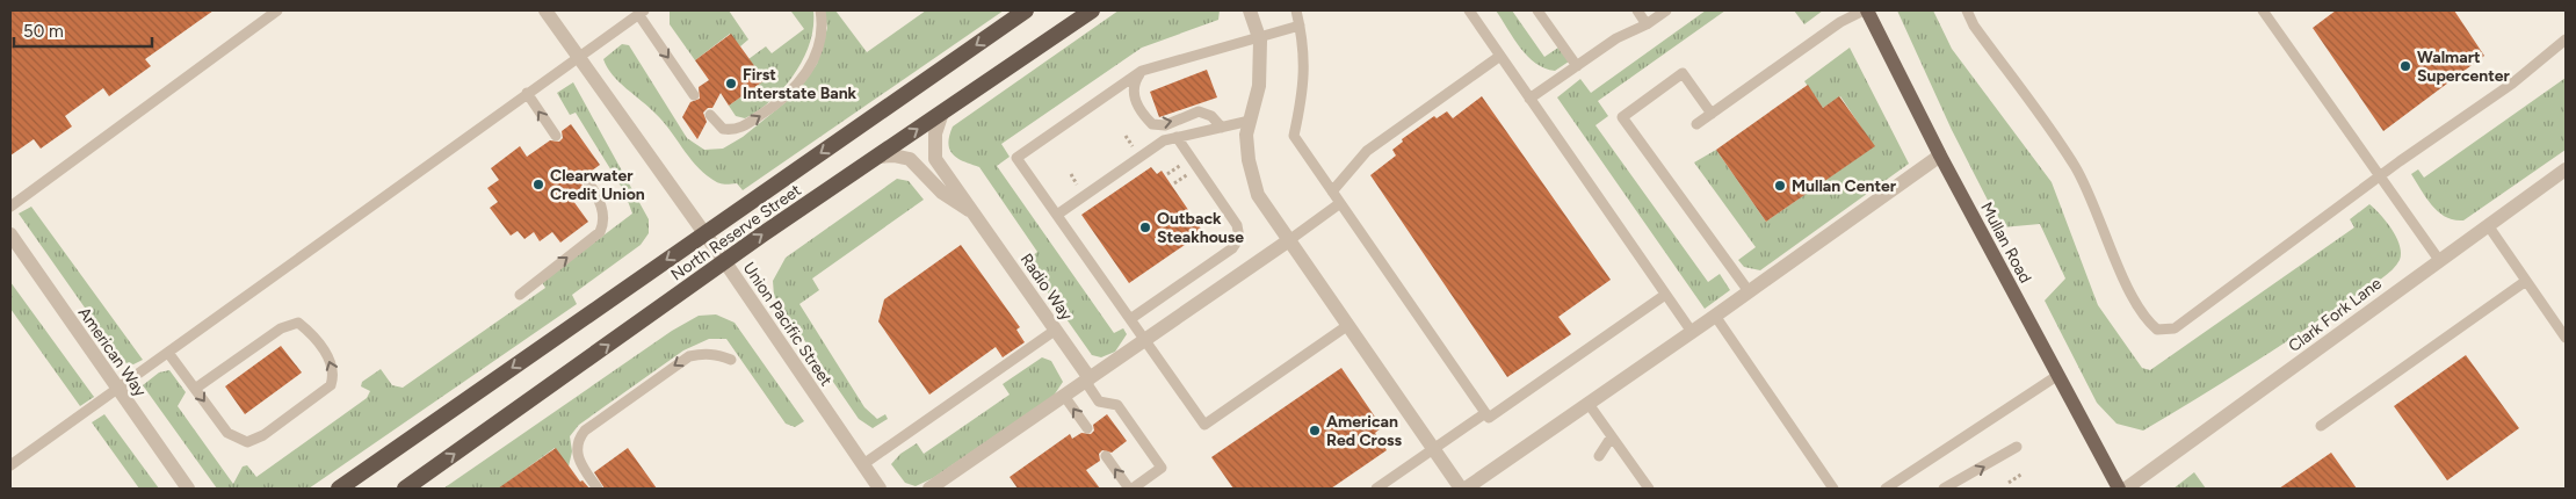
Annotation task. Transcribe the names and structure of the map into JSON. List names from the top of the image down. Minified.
{"streets":{"highway":["North Reserve Street"],"main road":["Mullan Road"],"street":["Radio Way","Clark Fork Lane","Union Pacific Street","American Way"]},"crossings":[["North Reserve Street","Radio Way"],["North Reserve Street","Union Pacific Street"]],"places":["Walmart Supercenter","First Interstate Bank","Clearwater Credit Union","Mullan Center","Outback Steakhouse","American Red Cross"],"scale_bar":"50 m"}
